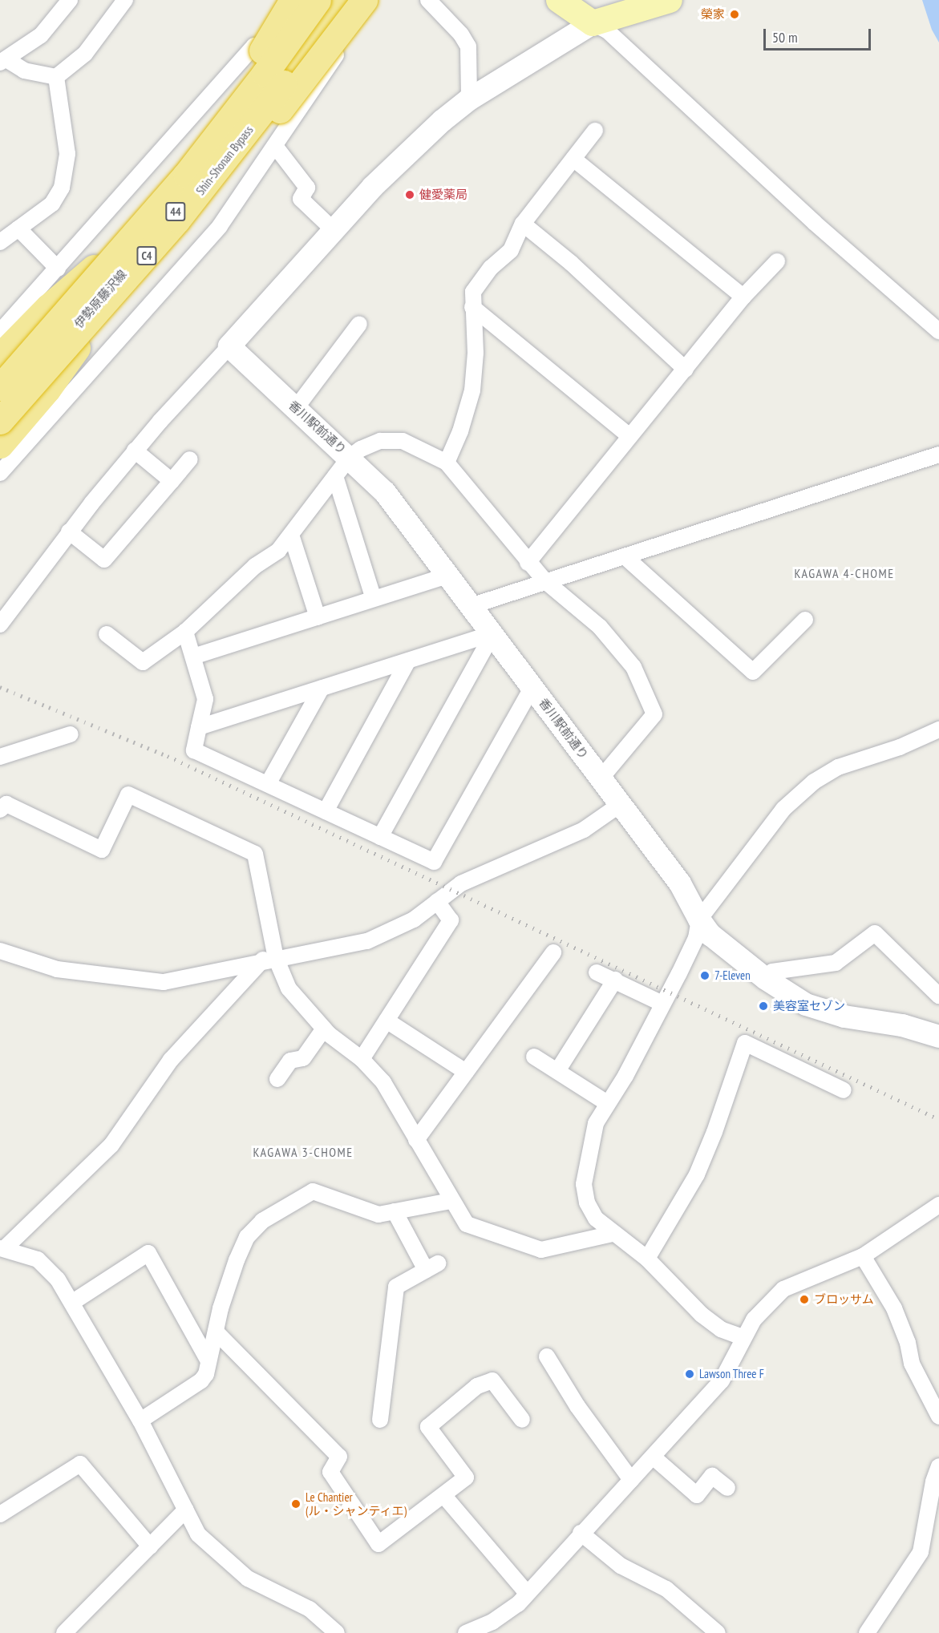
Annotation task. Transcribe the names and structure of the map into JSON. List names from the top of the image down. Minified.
{"streets":{"highway":["Shin-Shonan Bypass","C4"],"main road":["44","伊勢原藤沢線"],"street":["香川駅前通り"]},"crossings":[["Shin-Shonan Bypass","C4"],["Shin-Shonan Bypass","伊勢原藤沢線"],["C4","伊勢原藤沢線"]],"districts":["KAGAWA 4-CHOME","KAGAWA 3-CHOME"],"places":["榮家","健愛薬局","7-Eleven","美容室セゾン","ブロッサム","Lawson Three F","Le Chantier (ル・シャンティエ)"],"scale_bar":"50 m"}
